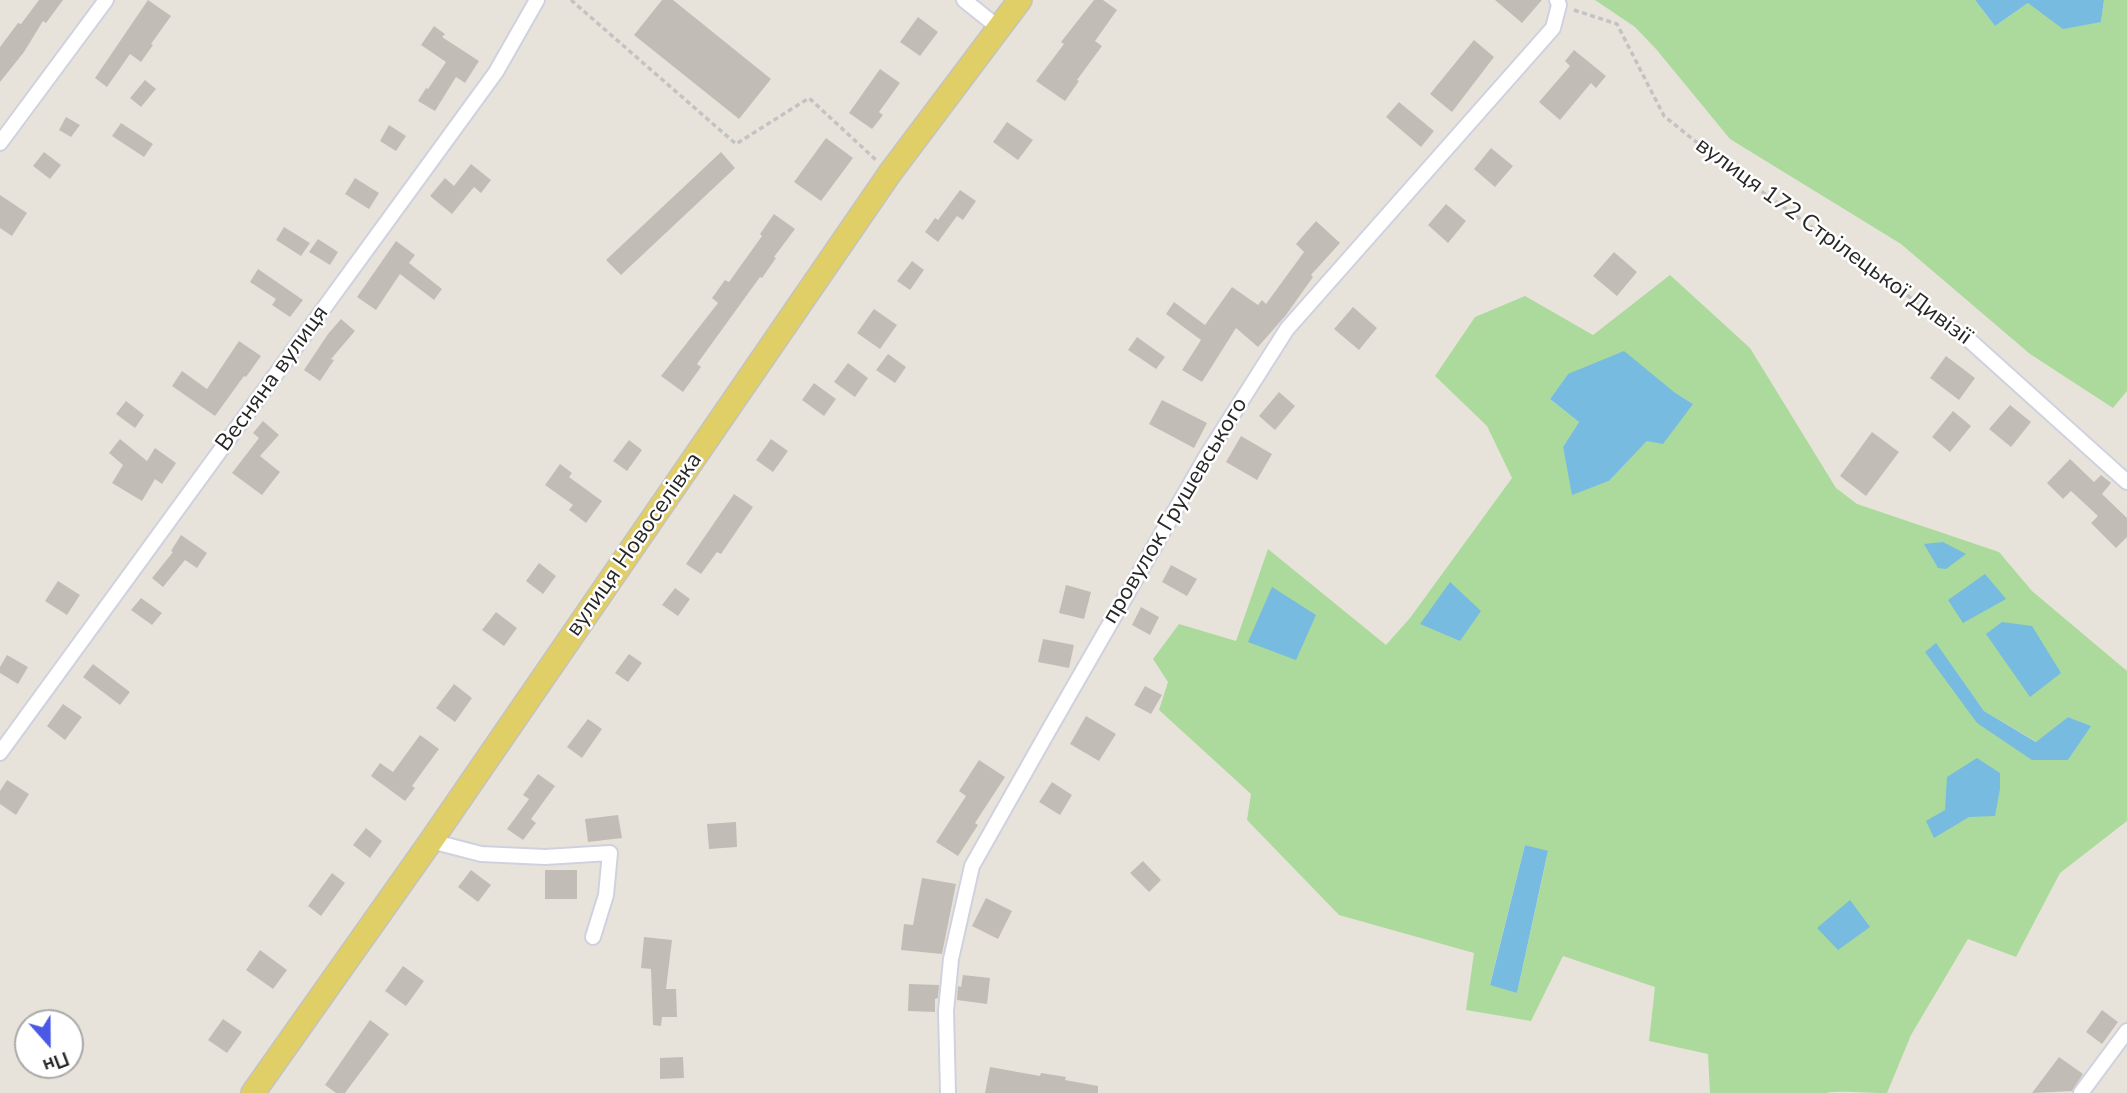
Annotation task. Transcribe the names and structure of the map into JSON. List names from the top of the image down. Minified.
{"streets":{"main road":["вулиця Новоселівка"],"street":["вулиця 172 Стрілецької Дивізії","Весняна вулиця","провулок Грушевського"]},"crossings":[["вулиця 172 Стрілецької Дивізії","провулок Грушевського"]],"north":"bottom"}
